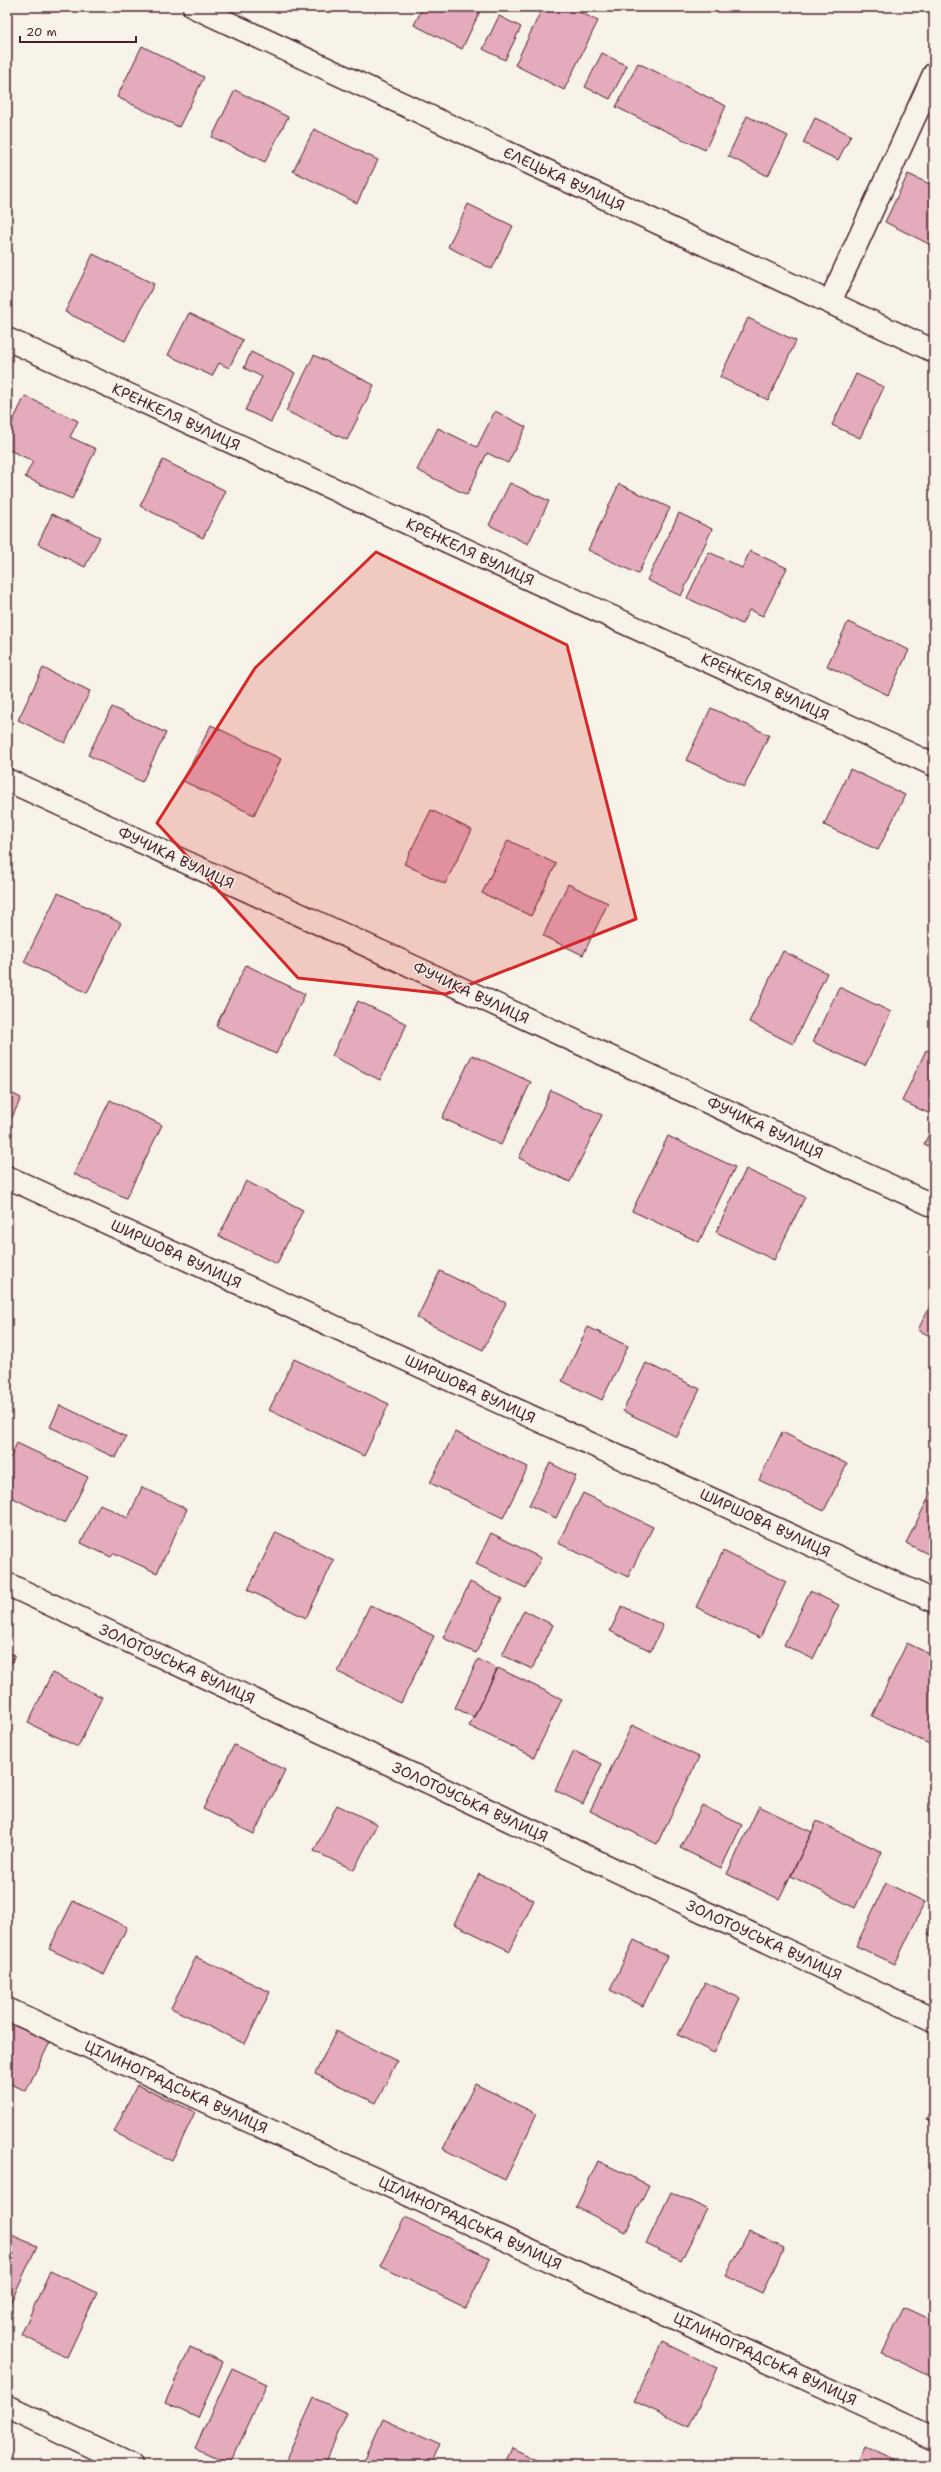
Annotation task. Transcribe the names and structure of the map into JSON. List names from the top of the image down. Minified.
{"streets":{"street":["ЄЛЕЦЬКА ВУЛИЦЯ","КРЕНКЕЛЯ ВУЛИЦЯ","ФУЧИКА ВУЛИЦЯ","ШИРШОВА ВУЛИЦЯ","ЗОЛОТОУСЬКА ВУЛИЦЯ","ЦІЛИНОГРАДСЬКА ВУЛИЦЯ"]},"scale_bar":"20 m"}
